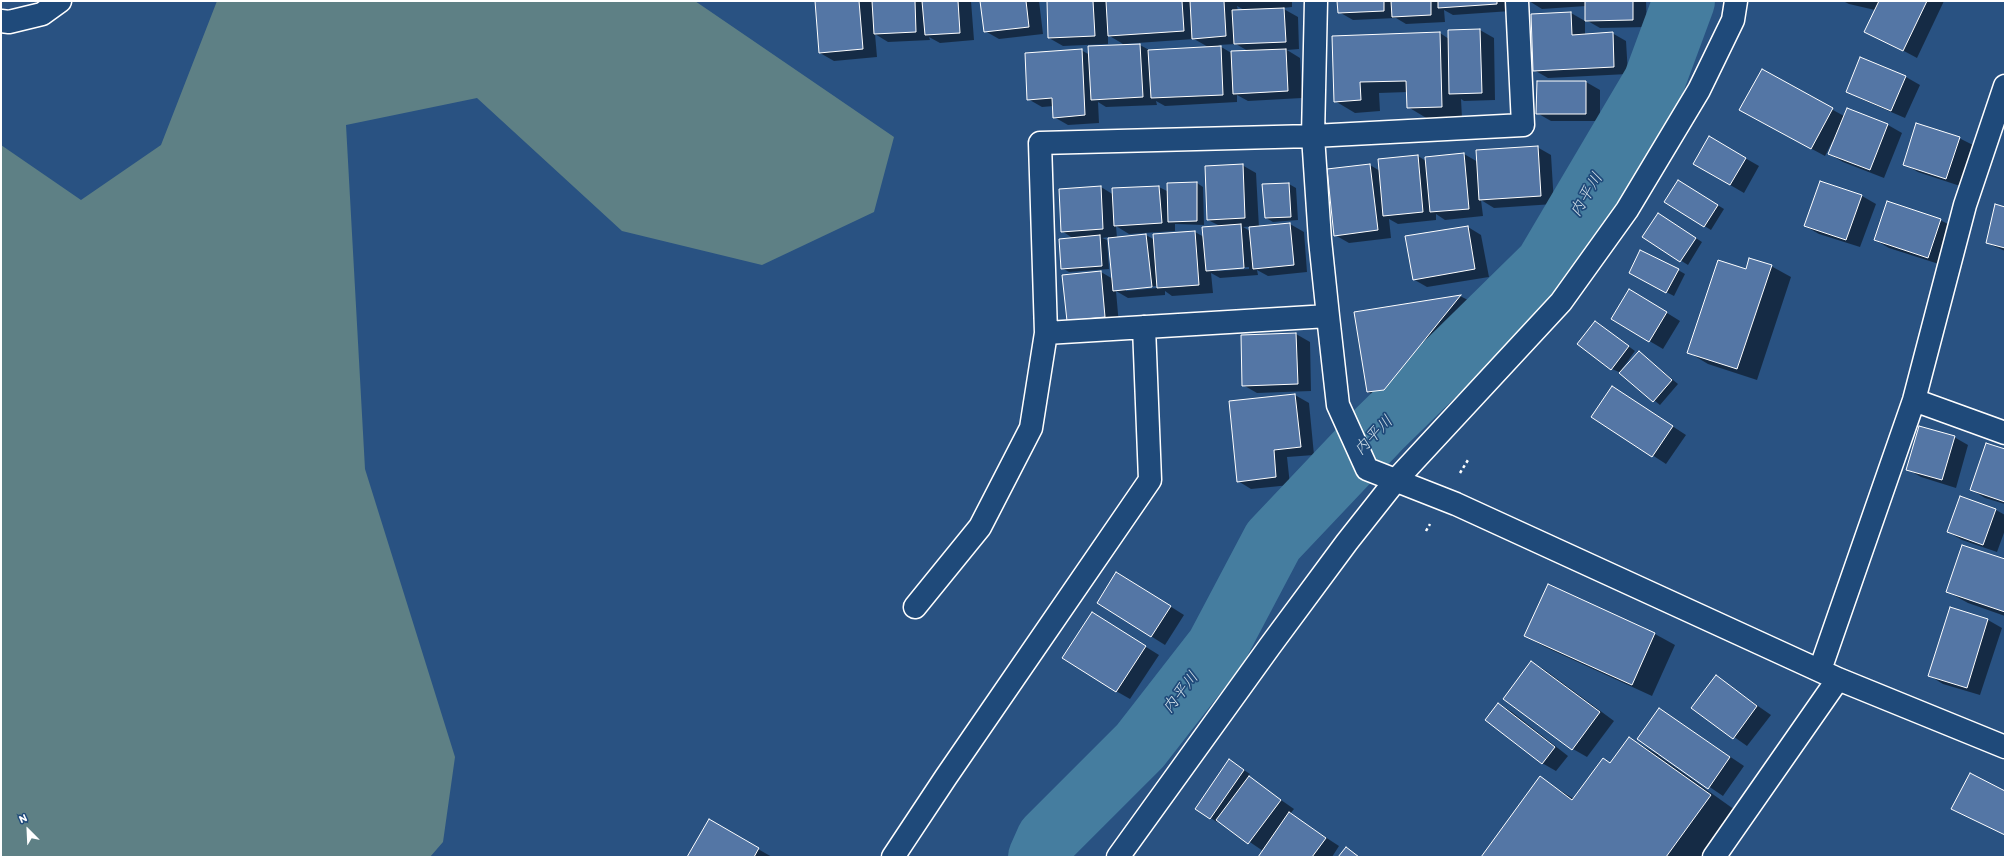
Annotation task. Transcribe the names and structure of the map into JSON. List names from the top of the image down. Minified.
{"water":["内平川"],"north":"top left"}
